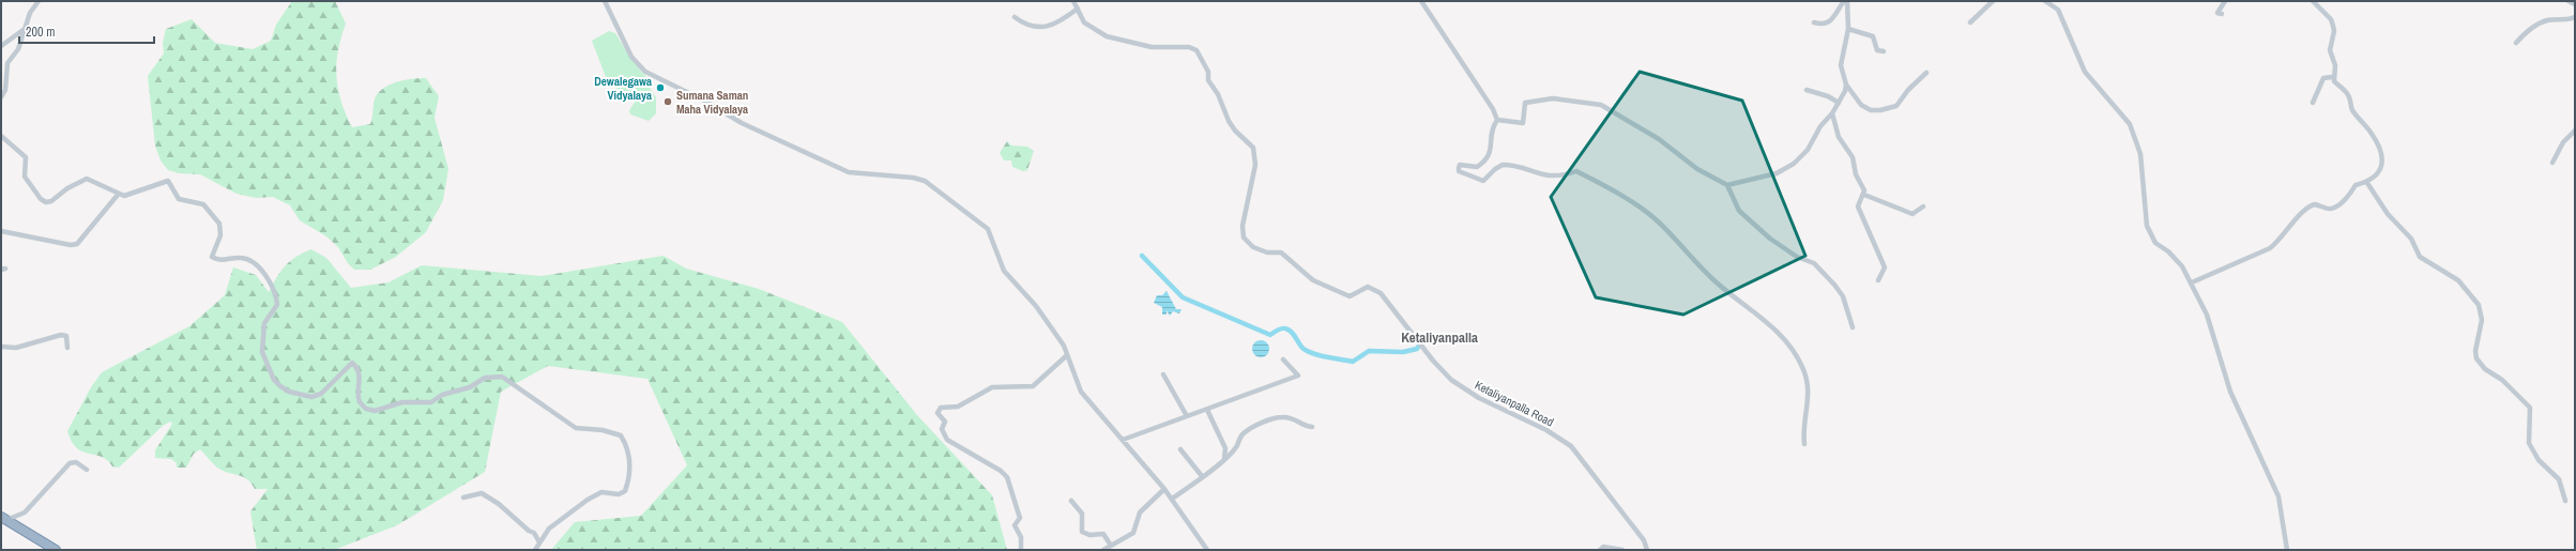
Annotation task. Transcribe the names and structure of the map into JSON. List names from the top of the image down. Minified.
{"streets":{"street":["Ketaliyanpalla Road"]},"districts":["Ketaliyanpalla"],"places":["Dewalegawa Vidyalaya","Sumana Saman Maha Vidyalaya"],"scale_bar":"200 m"}
